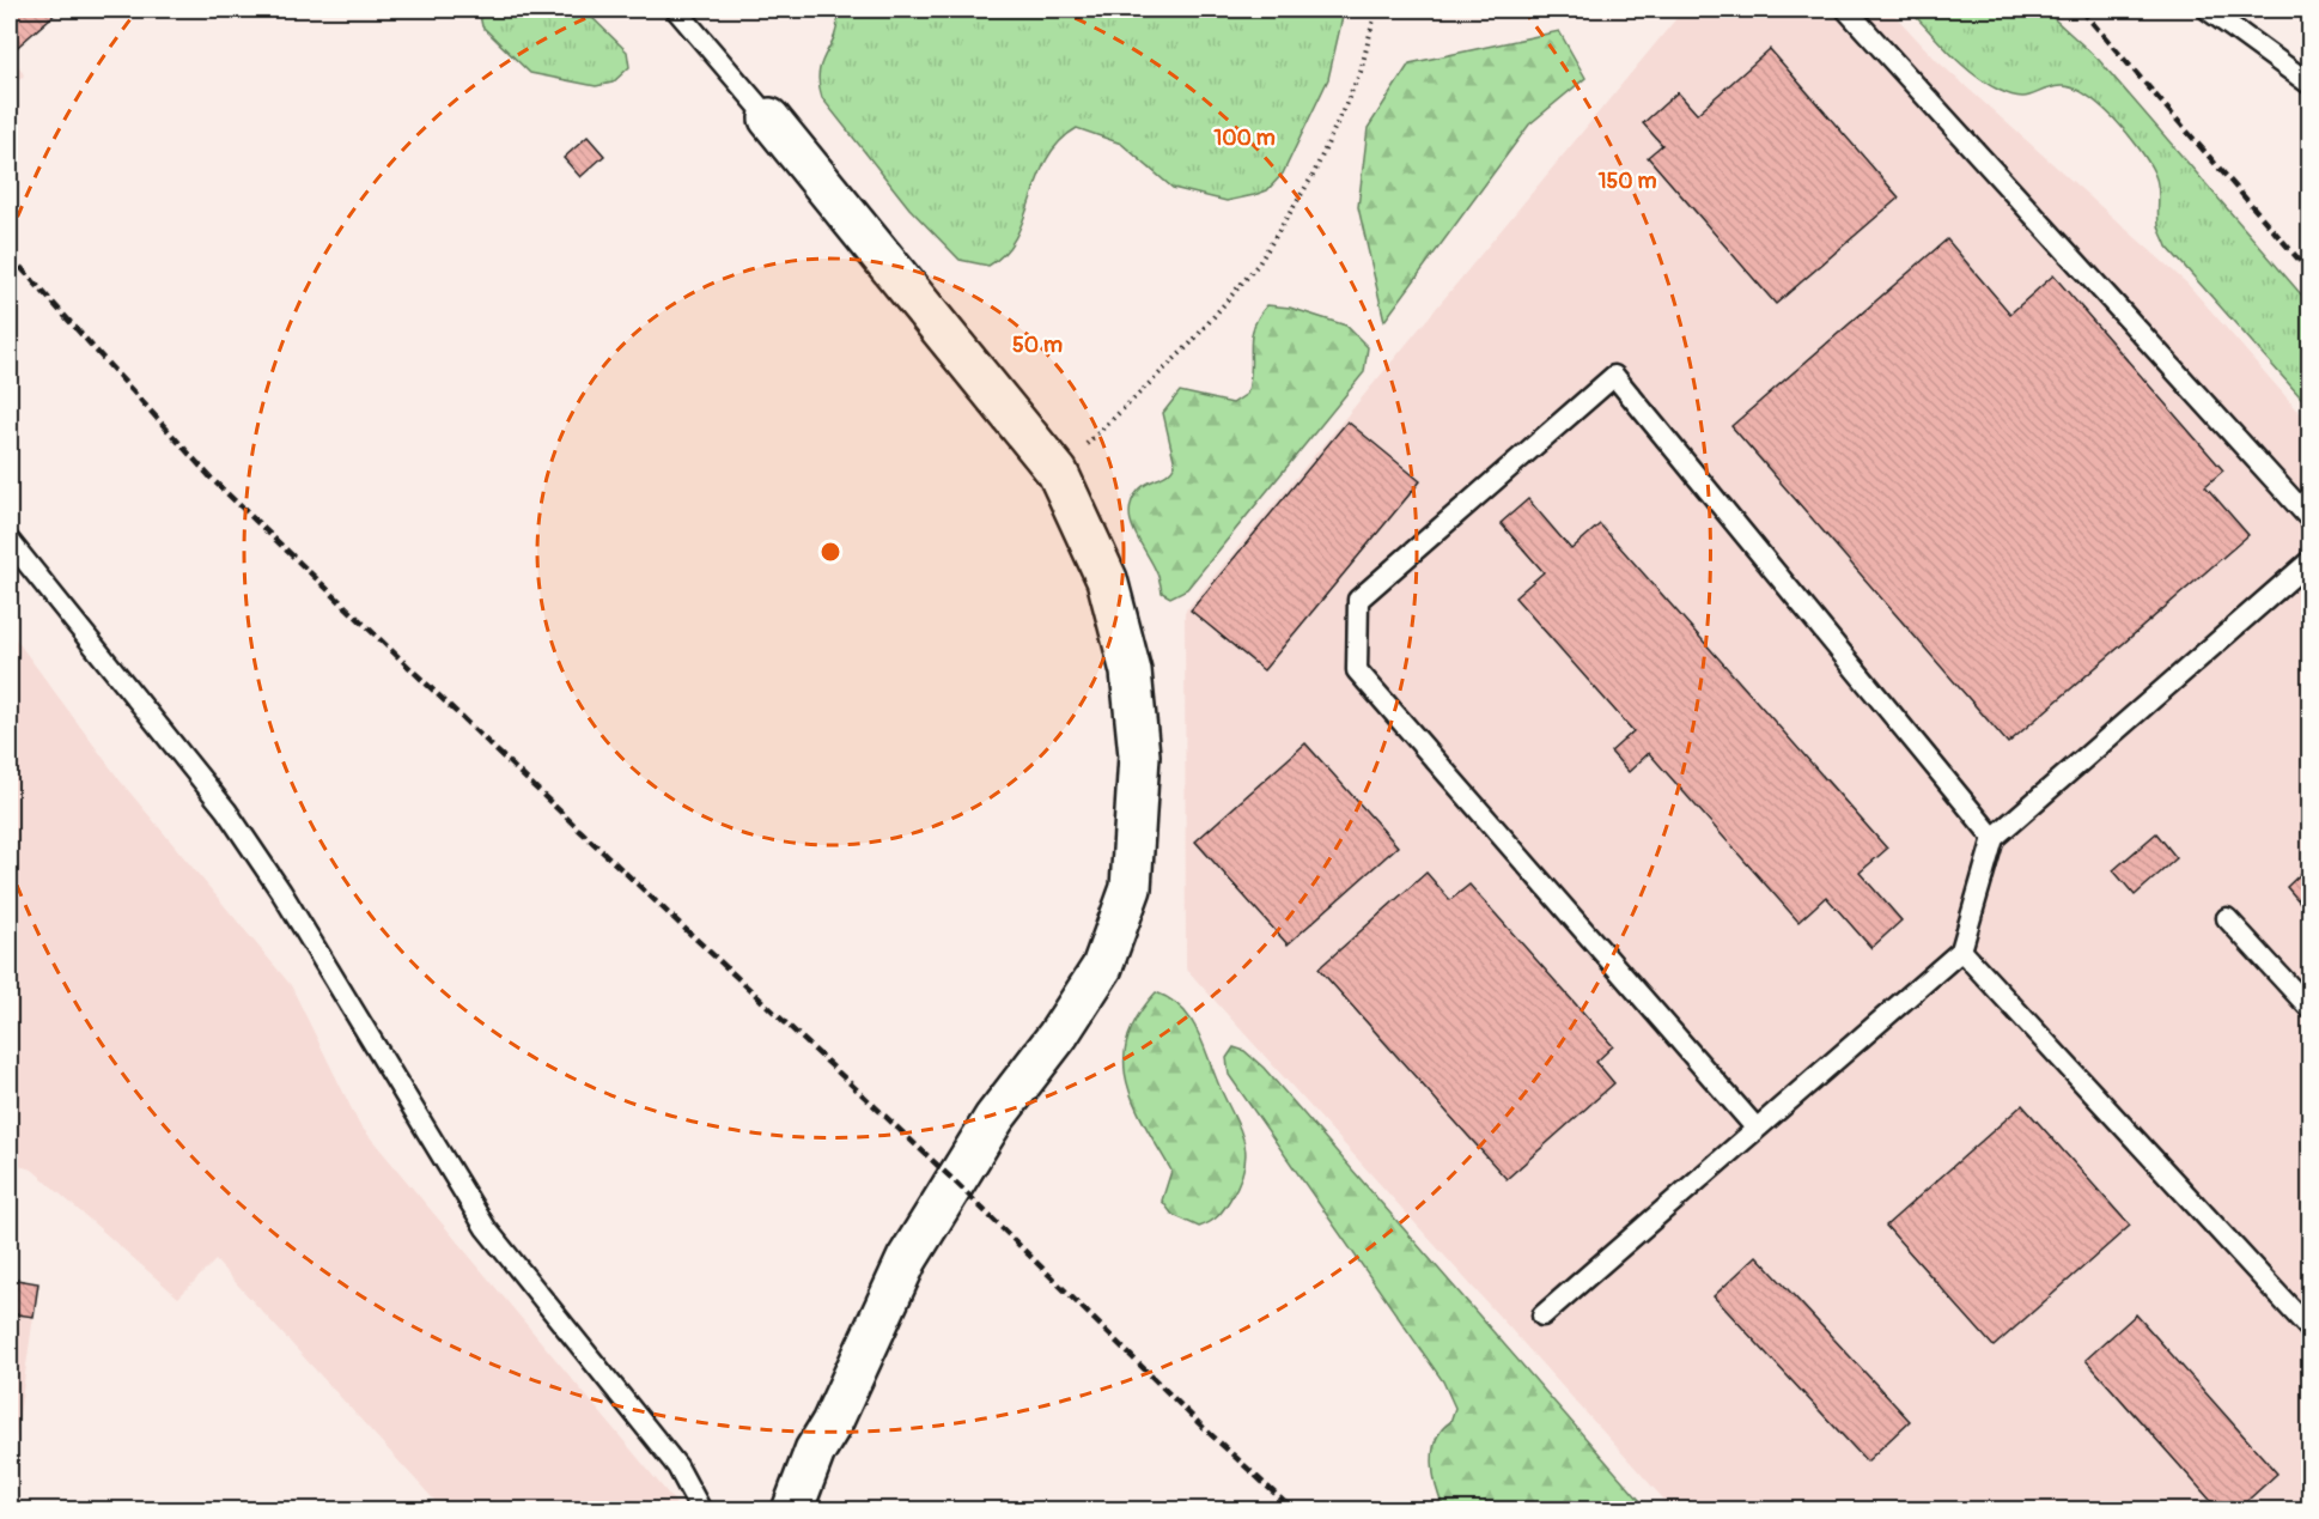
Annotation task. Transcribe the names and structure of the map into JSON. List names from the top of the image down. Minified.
{"rings":["100 m","150 m","50 m"]}
